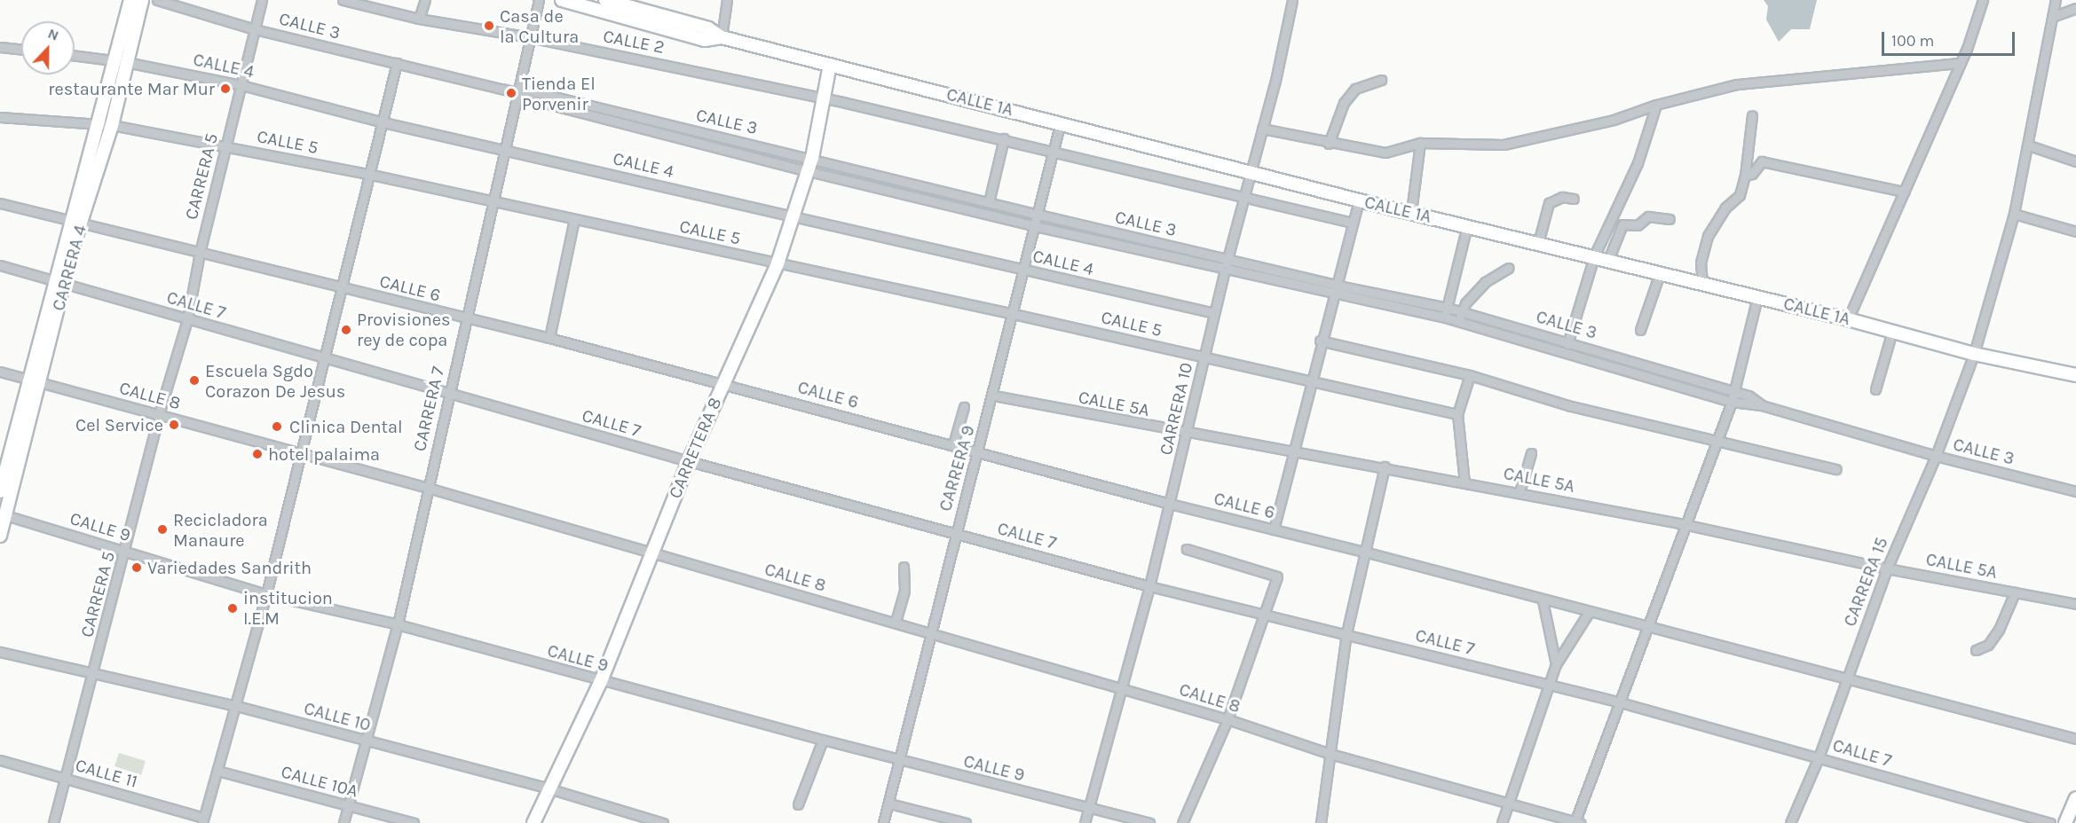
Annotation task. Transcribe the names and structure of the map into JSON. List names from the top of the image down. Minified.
{"streets":{"street":["CALLE 3","CALLE 2","CALLE 4","CALLE 1A","CALLE 5","CARRERA 5","CARRERA 4","CALLE 6","CALLE 7","CALLE 8","CALLE 5A","CARRERA 7","CARRERA 10","CARRETERA 8","CARRERA 9","CALLE 9","CARRERA 15","CALLE 10","CALLE 11","CALLE 10A"]},"crossings":[["CALLE 3","CARRERA 5"],["CALLE 3","CARRERA 7"],["CALLE 3","CARRERA 10"],["CALLE 3","CARRETERA 8"],["CALLE 3","CARRERA 9"],["CALLE 3","CARRERA 15"],["CALLE 2","CARRERA 7"],["CALLE 2","CARRERA 10"],["CALLE 2","CARRETERA 8"],["CALLE 2","CARRERA 9"],["CALLE 4","CARRERA 5"],["CALLE 4","CARRERA 4"],["CALLE 4","CARRERA 7"],["CALLE 4","CARRERA 10"],["CALLE 4","CARRETERA 8"],["CALLE 4","CARRERA 9"],["CALLE 1A","CARRERA 10"],["CALLE 1A","CARRETERA 8"],["CALLE 1A","CARRERA 9"],["CALLE 1A","CARRERA 15"],["CALLE 5","CARRERA 5"],["CALLE 5","CARRERA 4"],["CALLE 5","CARRERA 7"],["CALLE 5","CARRERA 10"],["CALLE 5","CARRETERA 8"],["CALLE 5","CARRERA 9"],["CARRERA 5","CALLE 6"],["CARRERA 5","CALLE 7"],["CARRERA 5","CALLE 8"],["CARRERA 5","CALLE 9"],["CARRERA 5","CALLE 10"],["CARRERA 5","CALLE 11"],["CARRERA 4","CALLE 6"],["CARRERA 4","CALLE 7"],["CARRERA 4","CALLE 8"],["CARRERA 4","CALLE 9"],["CALLE 6","CARRERA 7"],["CALLE 6","CARRERA 10"],["CALLE 6","CARRETERA 8"],["CALLE 6","CARRERA 9"],["CALLE 6","CARRERA 15"],["CALLE 7","CARRERA 7"],["CALLE 7","CARRERA 10"],["CALLE 7","CARRETERA 8"],["CALLE 7","CARRERA 9"],["CALLE 7","CARRERA 15"],["CALLE 8","CARRERA 7"],["CALLE 8","CARRERA 10"],["CALLE 8","CARRETERA 8"],["CALLE 8","CARRERA 9"],["CALLE 5A","CARRERA 10"],["CALLE 5A","CARRERA 9"],["CALLE 5A","CARRERA 15"],["CARRERA 7","CALLE 9"],["CARRERA 7","CALLE 10"],["CARRERA 7","CALLE 10A"],["CARRERA 10","CALLE 9"],["CARRETERA 8","CALLE 9"],["CARRETERA 8","CALLE 10"],["CARRERA 9","CALLE 9"]],"places":["Casa de la Cultura","restaurante Mar Mur","Tienda El Porvenir","Provisiones rey de copa","Escuela Sgdo Corazon De Jesus","Cel Service","Clinica Dental","hotel palaima","Recicladora Manaure","Variedades Sandrith","institucion I.E.M"],"scale_bar":"100 m","north":"top"}
